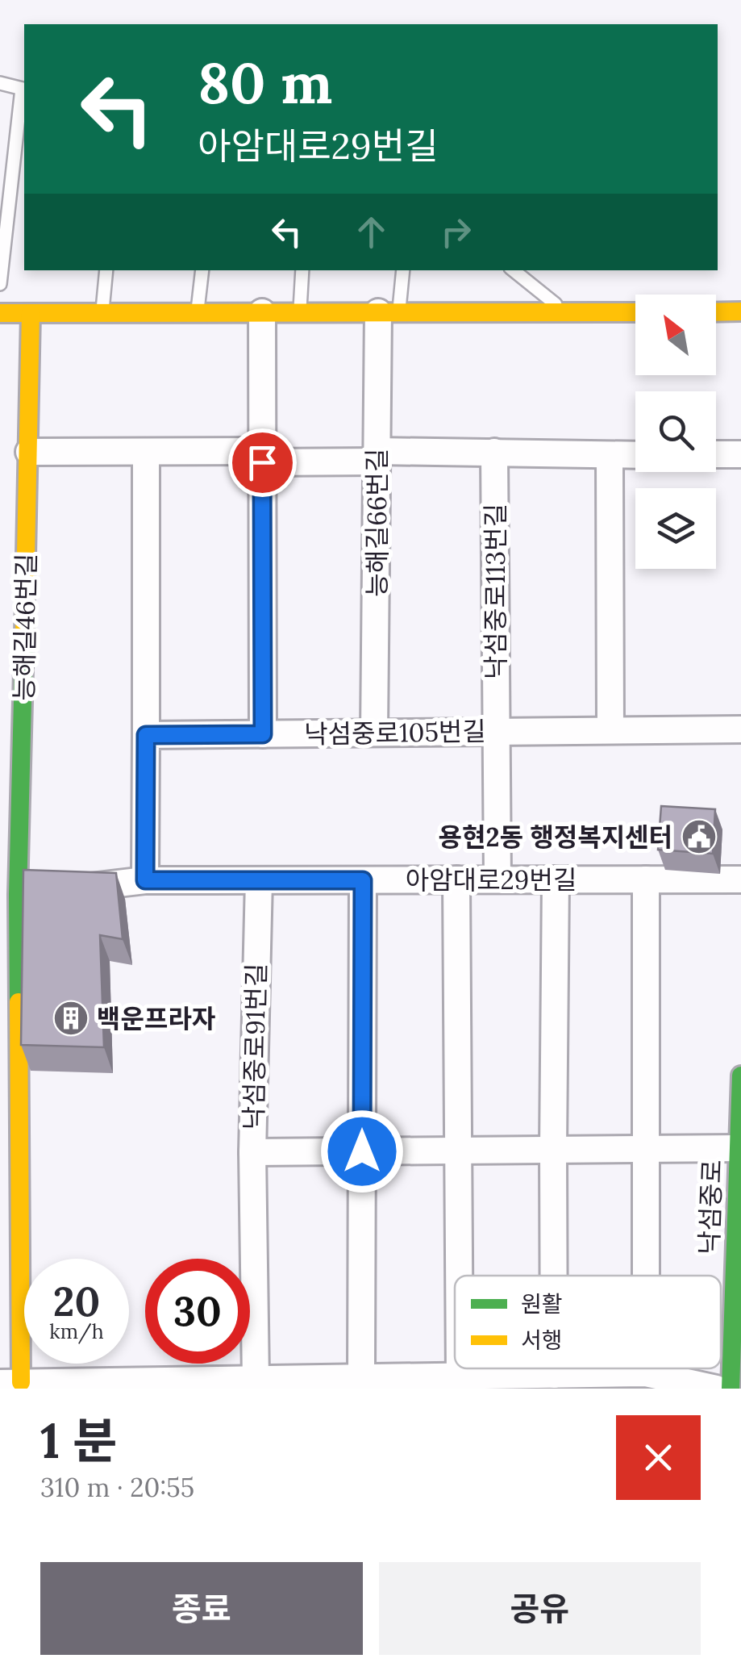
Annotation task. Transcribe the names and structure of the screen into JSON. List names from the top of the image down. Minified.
{"streets":{"street":["능해길66번길","낙섬중로113번길","능해길46번길","낙섬중로105번길","아암대로29번길","낙섬중로91번길","낙섬중로"]},"crossings":[["능해길66번길","낙섬중로105번길"],["낙섬중로113번길","낙섬중로105번길"],["낙섬중로113번길","아암대로29번길"],["능해길46번길","아암대로29번길"],["아암대로29번길","낙섬중로91번길"],["낙섬중로91번길","낙섬중로"]],"places":{"public building":["용현2동 행정복지센터"],"building":["백운프라자"]},"legend":["원활","서행"],"north":"top left","page":{"turn":["80 m","아암대로29번길"],"speed":"20 km/h","limit":"30","heading":["1 분","310 m · 20:55"],"buttons":["종료","공유"]}}
